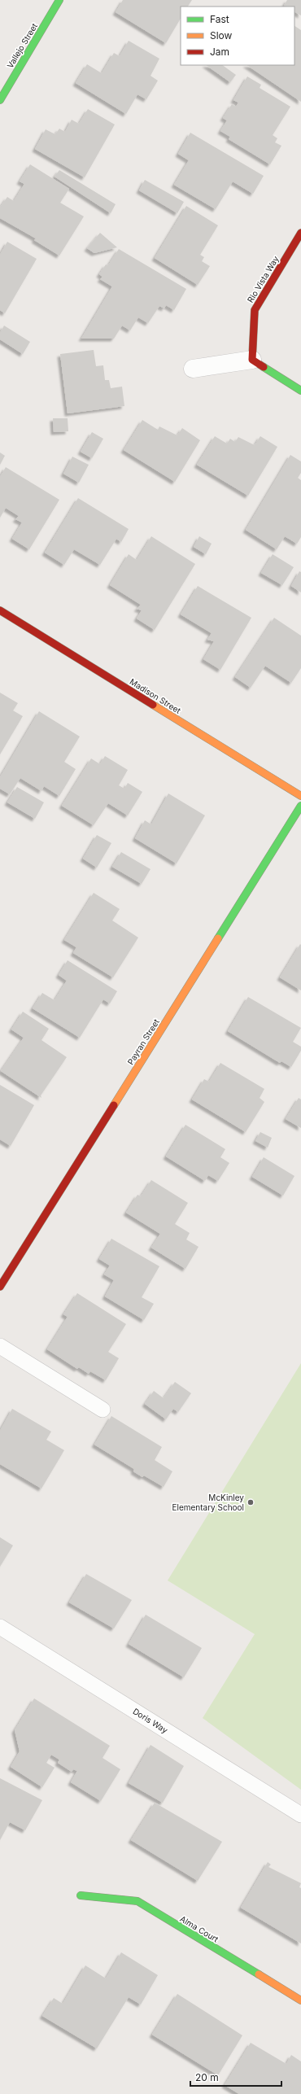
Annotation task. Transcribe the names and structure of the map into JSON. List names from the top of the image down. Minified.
{"streets":{"street":["Vallejo Street","Rio Vista Way","Madison Street","Payran Street","Alma Court"],"lane":["Doris Way"]},"places":["McKinley Elementary School"],"legend":["Fast","Slow","Jam"],"scale_bar":"20 m"}
